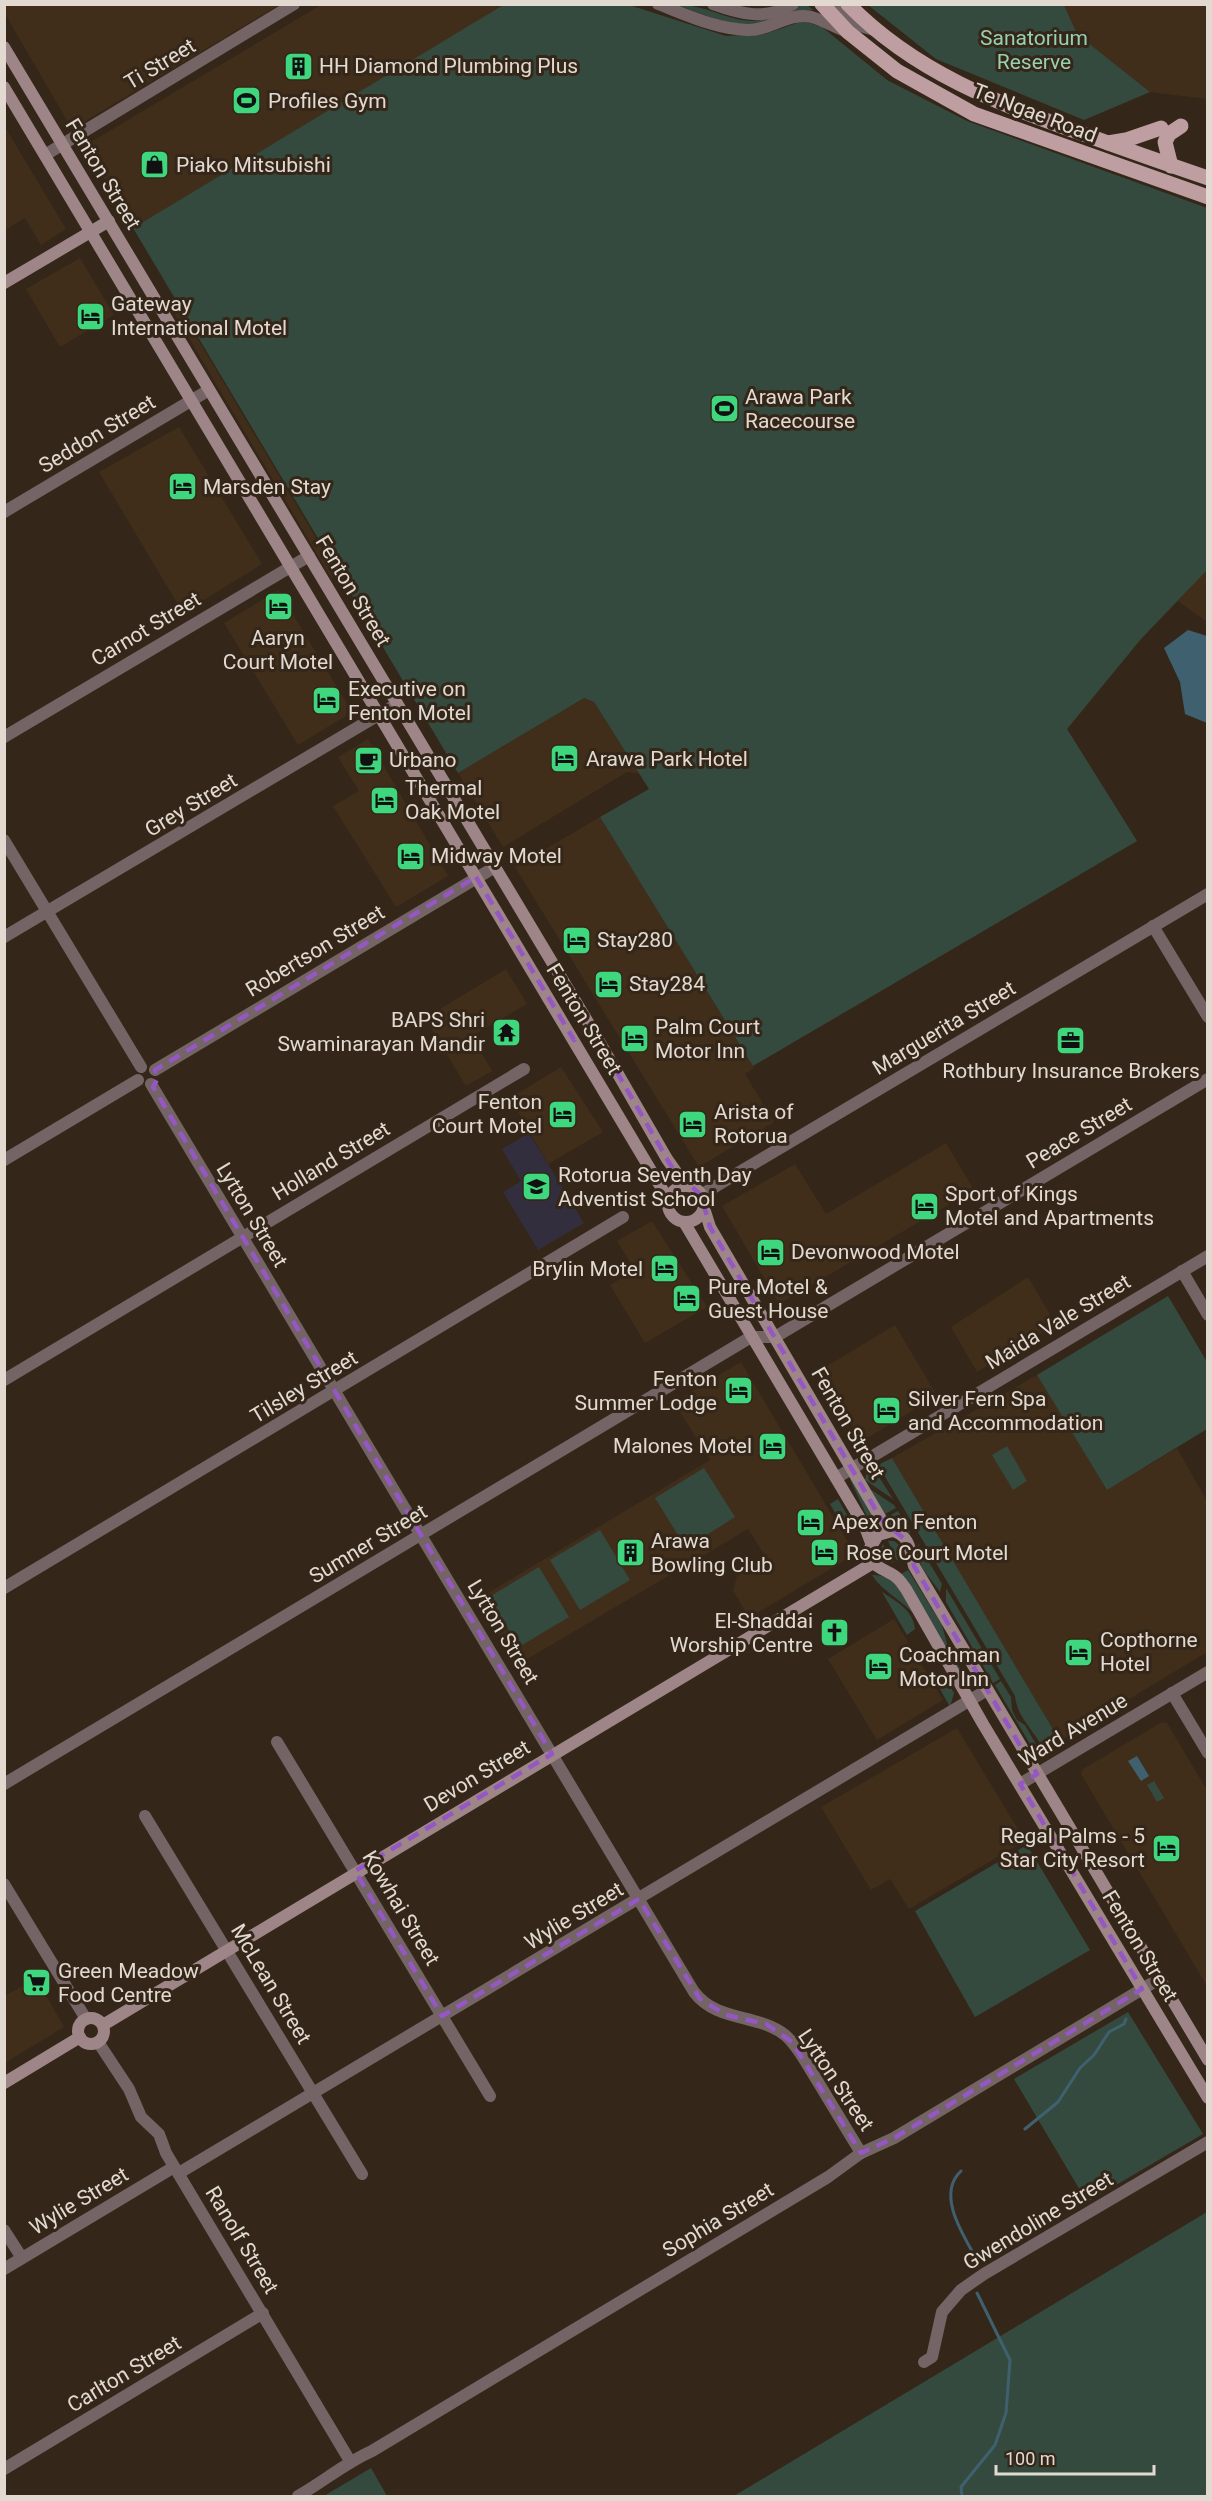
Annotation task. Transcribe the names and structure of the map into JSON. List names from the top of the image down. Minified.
{"streets":{"main road":["Te Ngae Road","Fenton Street","Devon Street"],"street":["Ti Street","Seddon Street","Carnot Street","Grey Street","Robertson Street","Marguerita Street","Peace Street","Holland Street","Lytton Street","Maida Vale Street","Tilsley Street","Sumner Street","Ward Avenue","Kowhai Street","Wylie Street","McLean Street","Sophia Street","Gwendoline Street","Ranolf Street","Carlton Street"]},"crossings":[["Ti Street","Fenton Street"],["Fenton Street","Seddon Street"],["Fenton Street","Carnot Street"],["Fenton Street","Grey Street"],["Fenton Street","Robertson Street"],["Fenton Street","Marguerita Street"],["Fenton Street","Peace Street"],["Fenton Street","Maida Vale Street"],["Fenton Street","Sumner Street"],["Fenton Street","Ward Avenue"],["Fenton Street","Devon Street"],["Fenton Street","Wylie Street"],["Fenton Street","Sophia Street"],["Robertson Street","Lytton Street"],["Holland Street","Lytton Street"],["Lytton Street","Tilsley Street"],["Lytton Street","Sumner Street"],["Lytton Street","Devon Street"],["Lytton Street","Wylie Street"],["Lytton Street","Sophia Street"],["Devon Street","Kowhai Street"],["Devon Street","McLean Street"],["Devon Street","Ranolf Street"],["Kowhai Street","Wylie Street"],["Wylie Street","McLean Street"],["Wylie Street","Ranolf Street"],["Sophia Street","Ranolf Street"],["Ranolf Street","Carlton Street"]],"parks":["Sanatorium Reserve"],"places":{"building":["HH Diamond Plumbing Plus","Arawa Bowling Club"],"sports":["Profiles Gym","Arawa Park Racecourse"],"shop":["Piako Mitsubishi"],"hotel":["Gateway International Motel","Marsden Stay","Aaryn Court Motel","Executive on Fenton Motel","Arawa Park Hotel","Thermal Oak Motel","Midway Motel","Stay280","Stay284","Palm Court Motor Inn","Fenton Court Motel","Arista of Rotorua","Sport of Kings Motel and Apartments","Devonwood Motel","Brylin Motel","Pure Motel & Guest House","Fenton Summer Lodge","Silver Fern Spa and Accommodation","Malones Motel","Apex on Fenton","Rose Court Motel","Copthorne Hotel","Coachman Motor Inn","Regal Palms - 5 Star City Resort"],"cafe":["Urbano"],"temple":["BAPS Shri Swaminarayan Mandir"],"office":["Rothbury Insurance Brokers"],"school or university":["Rotorua Seventh Day Adventist School"],"church":["El-Shaddai Worship Centre"],"supermarket":["Green Meadow Food Centre"]},"scale_bar":"100 m"}
